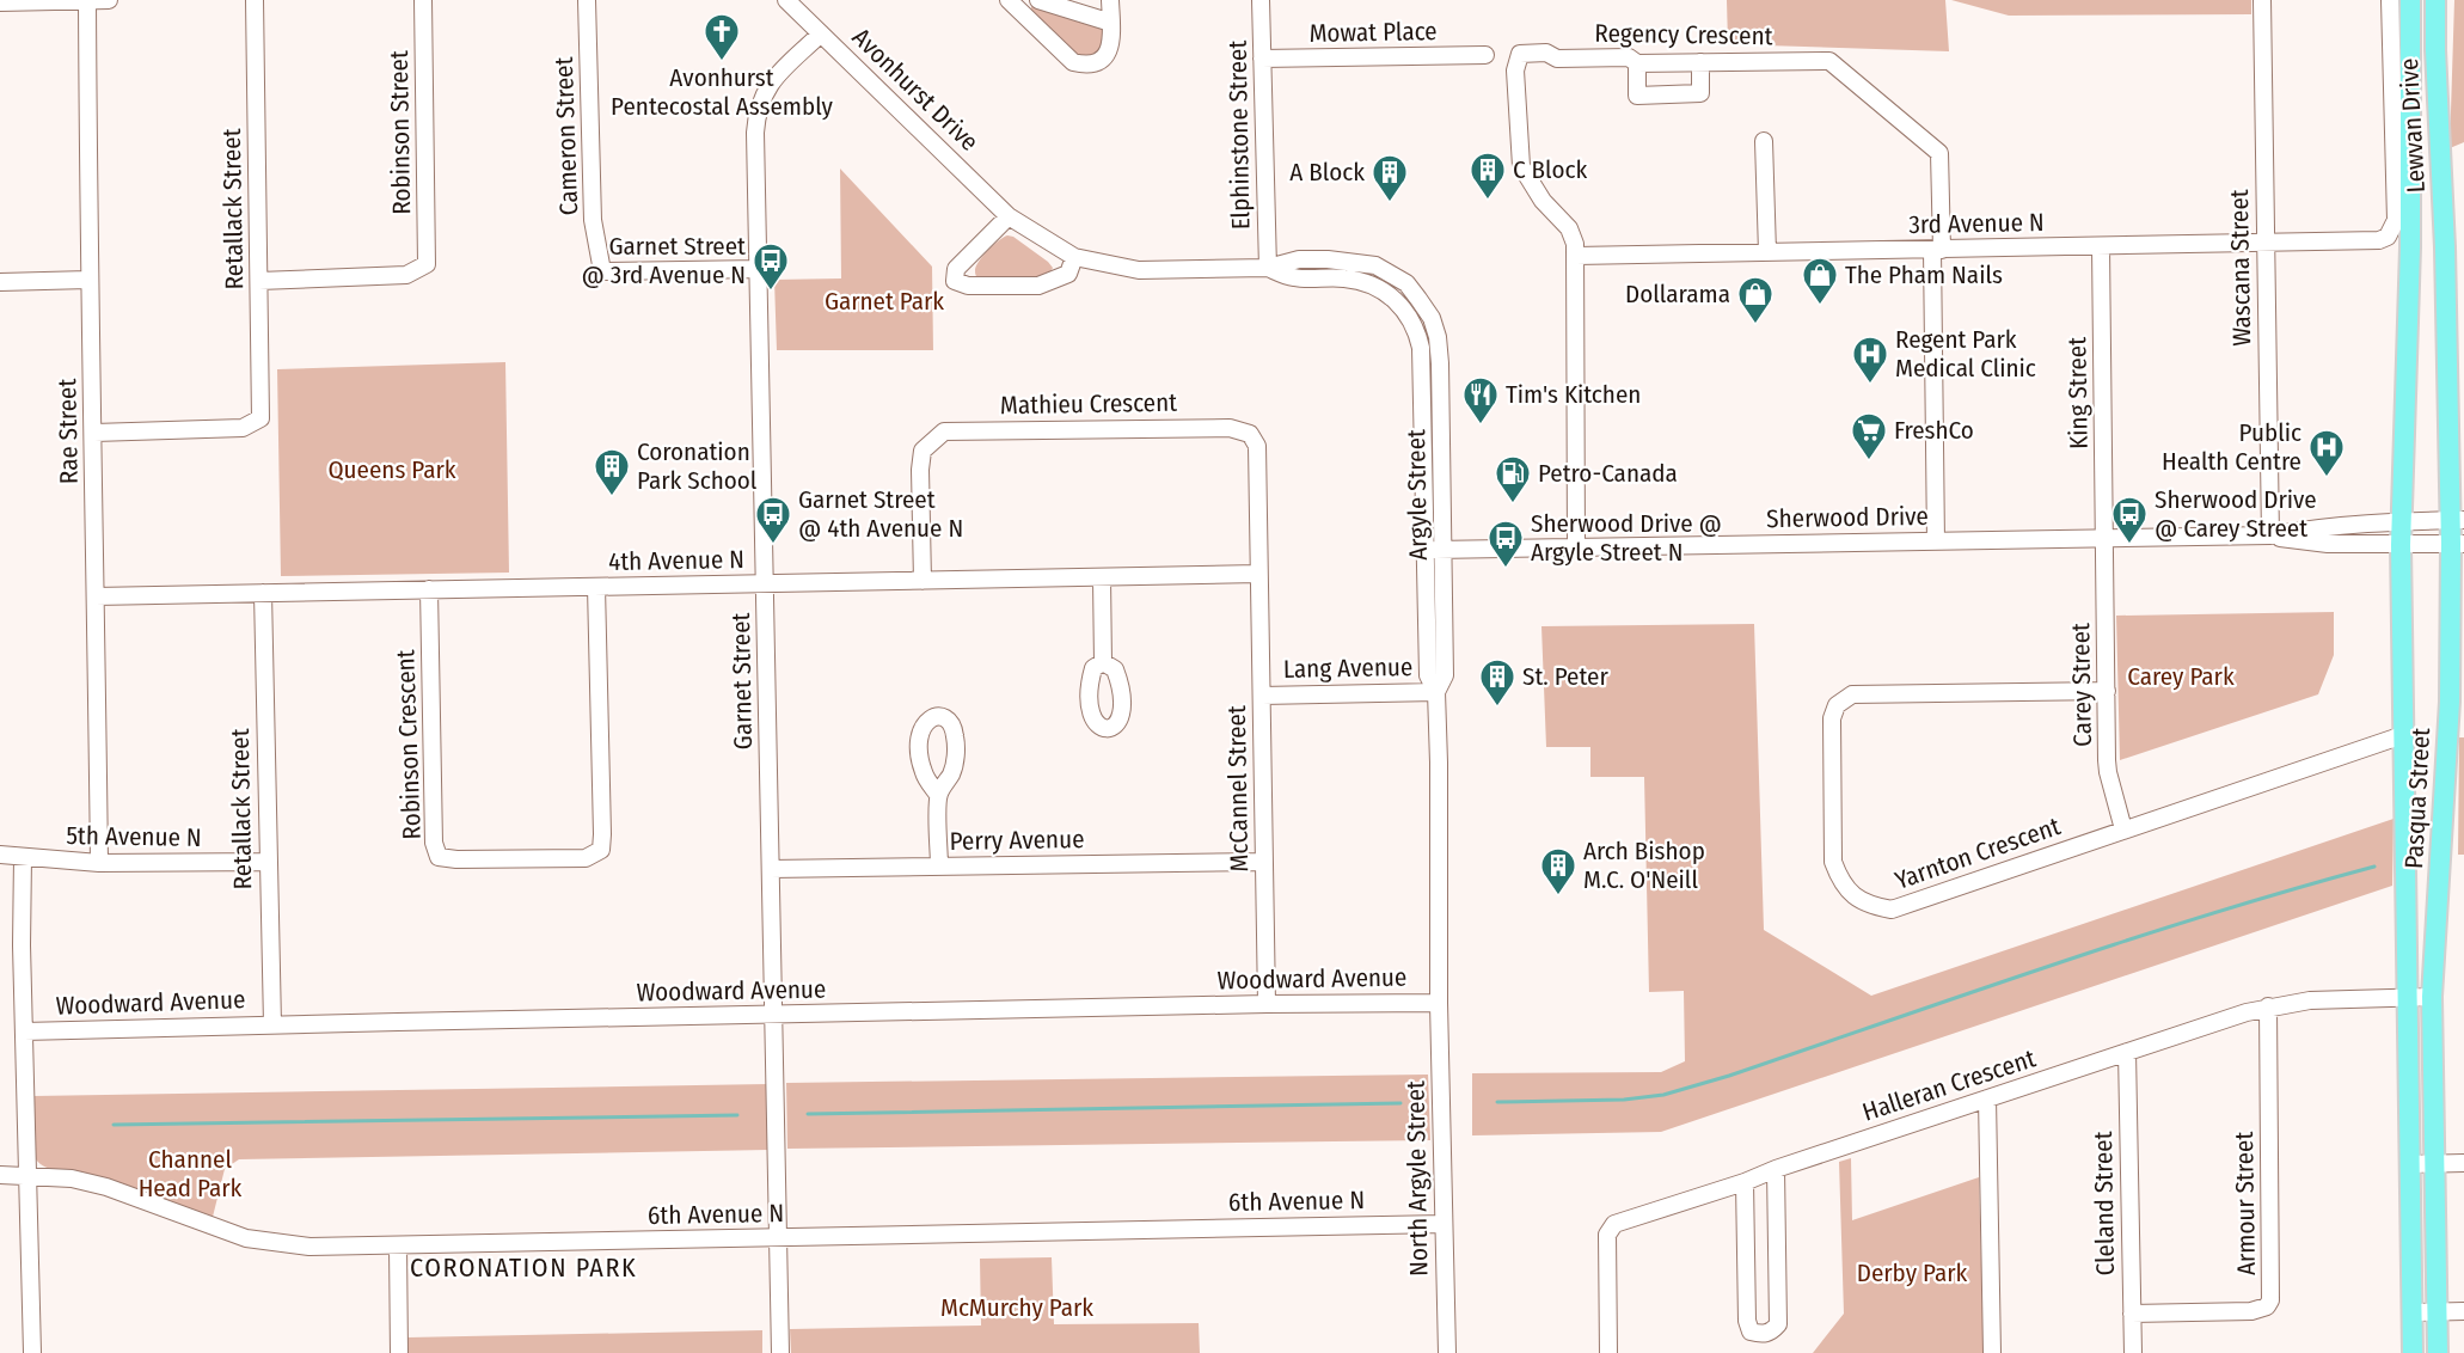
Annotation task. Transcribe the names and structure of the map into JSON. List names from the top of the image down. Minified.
{"streets":{"main road":["Lewvan Drive","Pasqua Street"],"street":["Mowat Place","Regency Crescent","Avonhurst Drive","Robinson Street","Elphinstone Street","Cameron Street","Retallack Street","3rd Avenue N","Wascana Street","King Street","Mathieu Crescent","Rae Street","Argyle Street","Sherwood Drive","4th Avenue N","Lang Avenue","Garnet Street","Carey Street","Robinson Crescent","McCannel Street","5th Avenue N","Perry Avenue","Yarnton Crescent","Woodward Avenue","Halleran Crescent","North Argyle Street","6th Avenue N","Cleland Street","Armour Street"]},"crossings":[["Mowat Place","Elphinstone Street"],["Regency Crescent","3rd Avenue N"],["Regency Crescent","Sherwood Drive"],["Avonhurst Drive","Elphinstone Street"],["Avonhurst Drive","Argyle Street"],["Avonhurst Drive","Garnet Street"],["Lewvan Drive","Pasqua Street"],["Robinson Street","Retallack Street"],["Cameron Street","Garnet Street"],["Retallack Street","Rae Street"],["Retallack Street","4th Avenue N"],["Retallack Street","5th Avenue N"],["Retallack Street","Woodward Avenue"],["3rd Avenue N","Wascana Street"],["3rd Avenue N","King Street"],["Wascana Street","Sherwood Drive"],["King Street","Sherwood Drive"],["King Street","Carey Street"],["Mathieu Crescent","4th Avenue N"],["Mathieu Crescent","McCannel Street"],["Rae Street","4th Avenue N"],["Rae Street","5th Avenue N"],["Argyle Street","Sherwood Drive"],["Argyle Street","Lang Avenue"],["Argyle Street","Woodward Avenue"],["Argyle Street","North Argyle Street"],["Sherwood Drive","Carey Street"],["Sherwood Drive","Pasqua Street"],["4th Avenue N","Garnet Street"],["4th Avenue N","Robinson Crescent"],["4th Avenue N","McCannel Street"],["Lang Avenue","McCannel Street"],["Garnet Street","Perry Avenue"],["Garnet Street","Woodward Avenue"],["Garnet Street","6th Avenue N"],["Carey Street","Yarnton Crescent"],["McCannel Street","Perry Avenue"],["McCannel Street","Woodward Avenue"],["Pasqua Street","Yarnton Crescent"],["Pasqua Street","Halleran Crescent"],["Woodward Avenue","North Argyle Street"],["Halleran Crescent","Cleland Street"],["Halleran Crescent","Armour Street"],["North Argyle Street","6th Avenue N"],["Cleland Street","Armour Street"]],"districts":["CORONATION PARK"],"parks":["Garnet Park","Queens Park","Carey Park","Channel Head Park","Derby Park","McMurchy Park"],"places":{"church":["Avonhurst Pentecostal Assembly"],"building":["C Block","A Block","Coronation Park School","St. Peter","Arch Bishop M.C. O'Neill"],"bus stop":["Garnet Street @ 3rd Avenue N","Garnet Street @ 4th Avenue N","Sherwood Drive @ Carey Street","Sherwood Drive @ Argyle Street N"],"shop":["The Pham Nails","Dollarama"],"hospital":["Regent Park Medical Clinic","Public Health Centre"],"restaurant":["Tim's Kitchen"],"supermarket":["FreshCo"],"fuel station":["Petro-Canada"]}}
